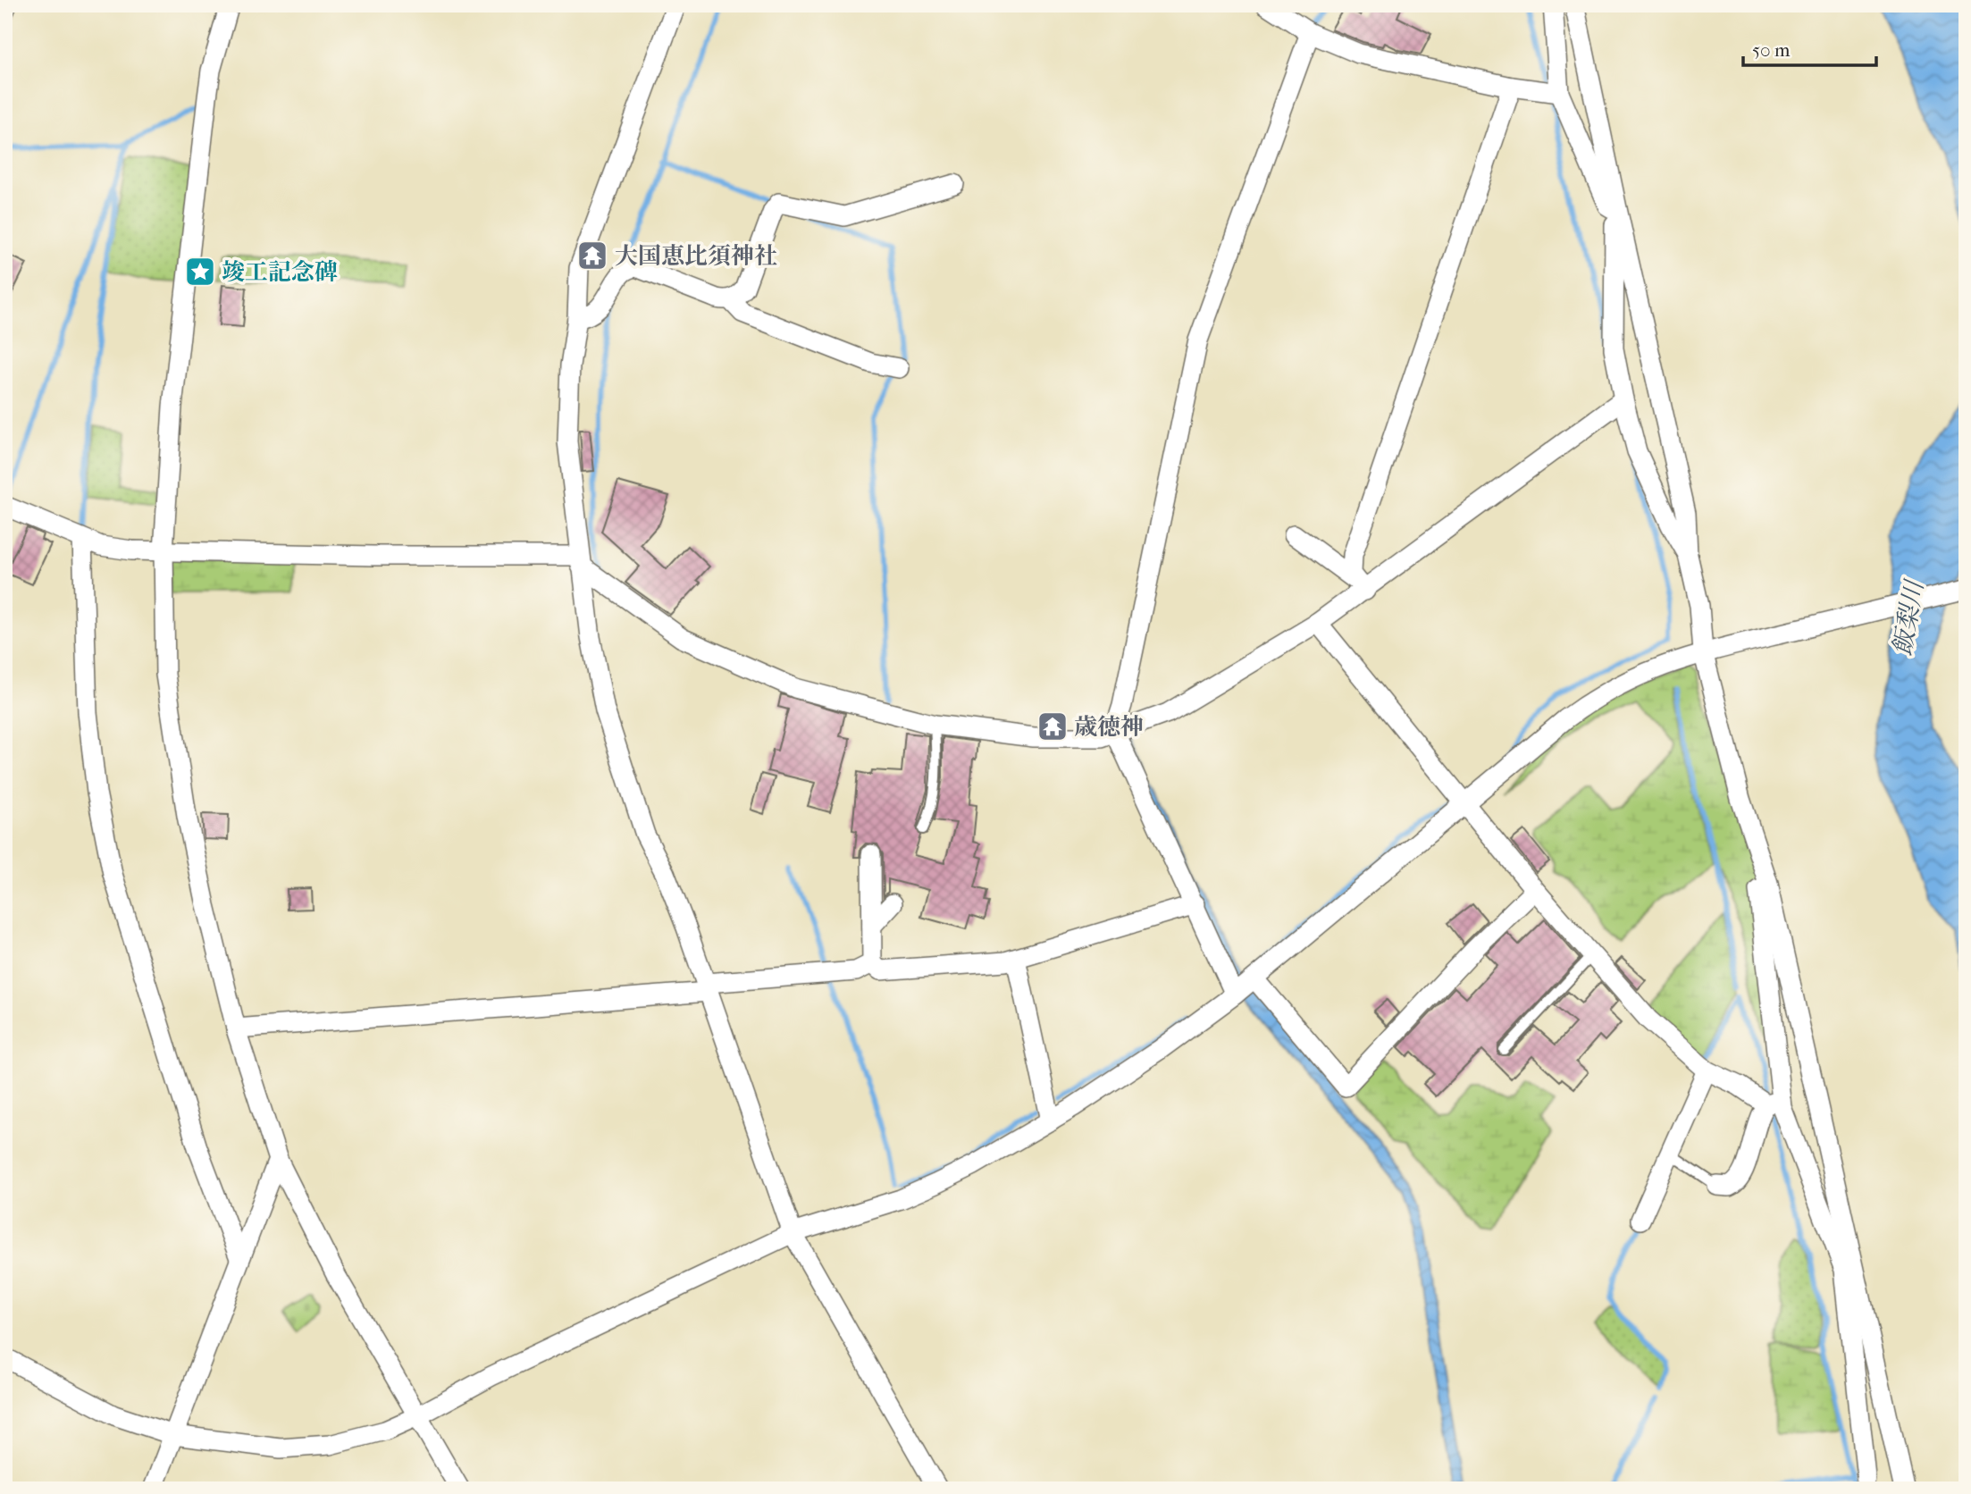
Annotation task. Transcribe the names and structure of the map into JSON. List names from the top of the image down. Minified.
{"water":["飯梨川"],"places":{"temple":["大国恵比須神社","歳徳神"],"place":["竣工記念碑"]},"scale_bar":"50 m"}
